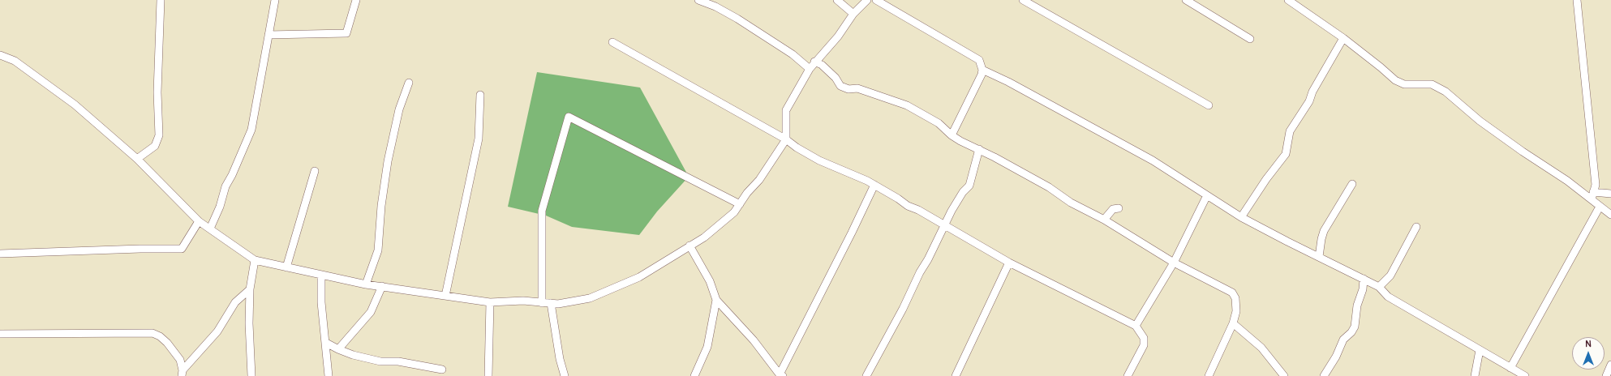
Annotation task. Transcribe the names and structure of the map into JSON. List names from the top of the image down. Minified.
{"north":"top"}
